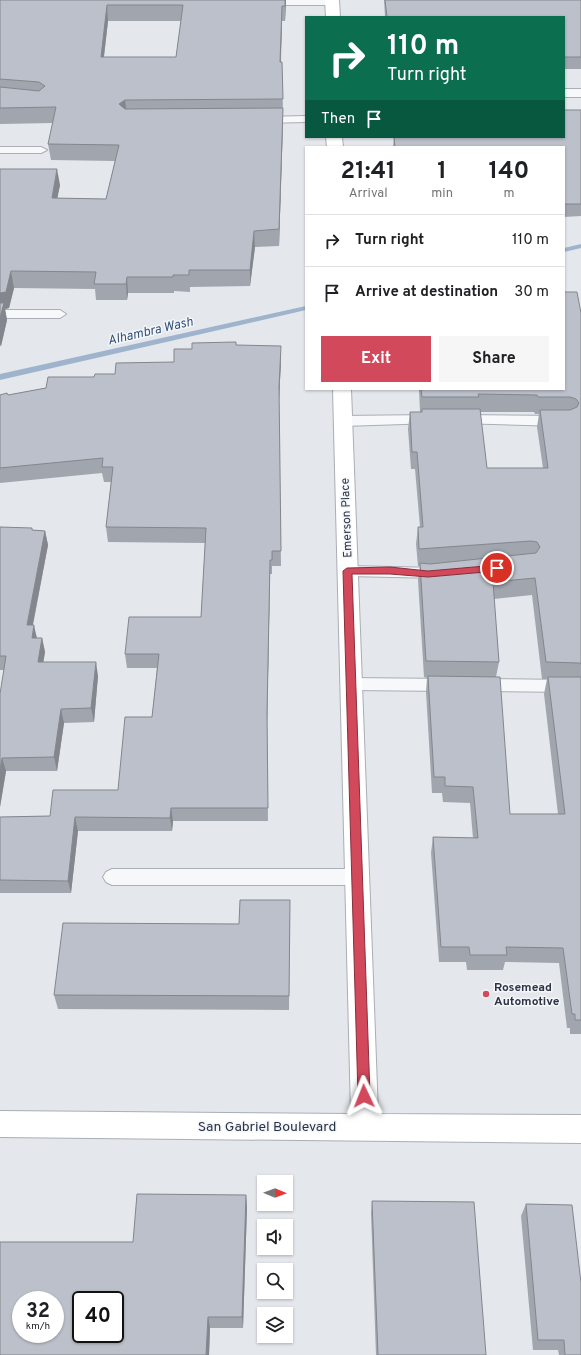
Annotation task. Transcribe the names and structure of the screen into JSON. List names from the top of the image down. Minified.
{"streets":{"street":["Emerson Place","San Gabriel Boulevard"]},"crossings":[["Emerson Place","San Gabriel Boulevard"]],"water":["Alhambra Wash"],"places":["Rosemead Automotive"],"north":"right","page":{"turn":["110 m","Turn right"],"then":"Then","eta":["21:41","Arrival","1","min","140","m"],"list":[{"name":"Turn right","value":"110 m"},{"name":"Arrive at destination","value":"30 m"}],"buttons":["Exit","Share"],"speed":"32 km/h","limit":"40"}}
